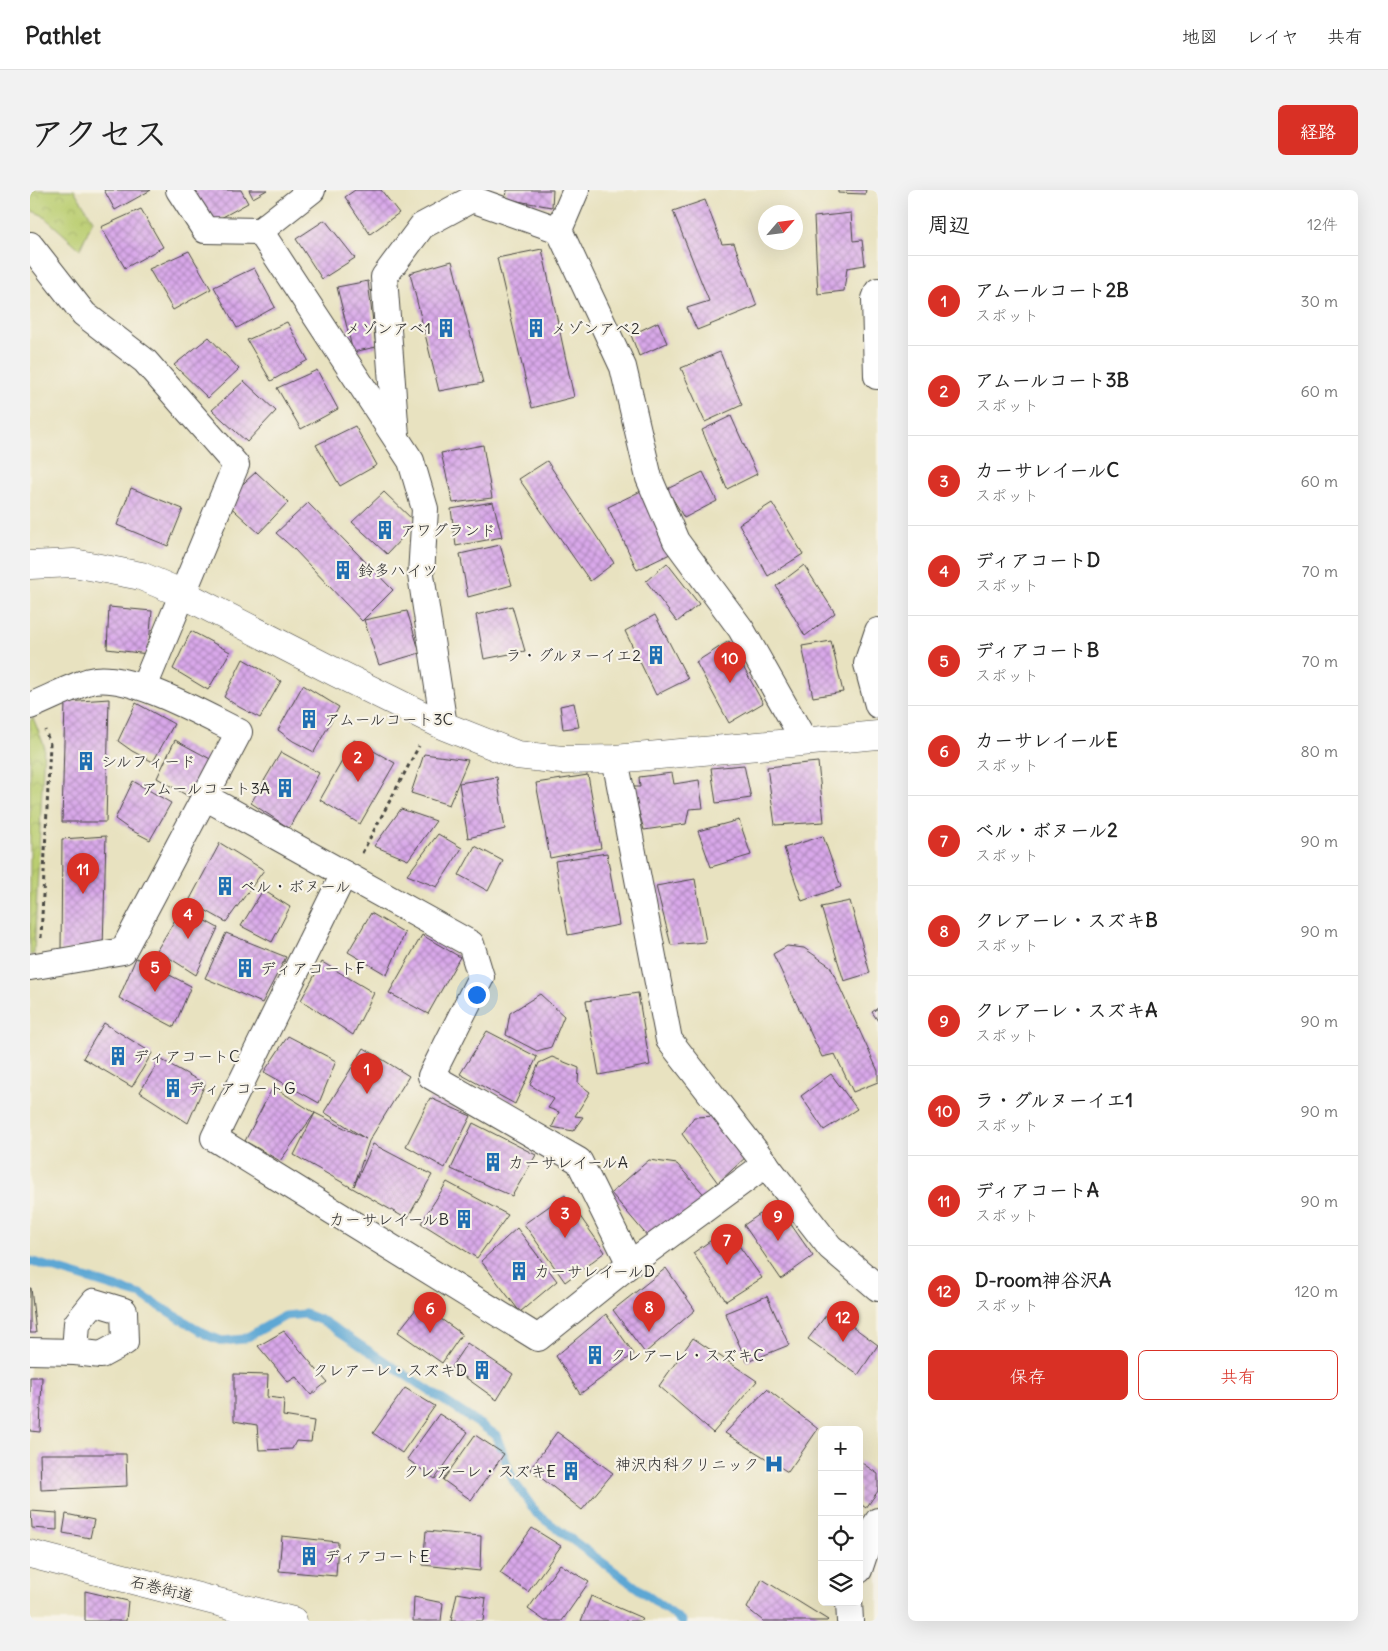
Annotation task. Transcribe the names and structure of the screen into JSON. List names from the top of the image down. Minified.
{"streets":{"street":["石巻街道"]},"places":{"building":["メゾンアベ1","メゾンアベ2","アワグランド","鈴多ハイツ","ラ・グルヌーイエ2","アムールコート3C","シルフィード","アムールコート3A","ベル・ボヌール","ディアコートF","ディアコートC","ディアコートG","カーサレイールA","カーサレイールB","カーサレイールD","クレアーレ・スズキC","クレアーレ・スズキD","クレアーレ・スズキE","ディアコートE"],"hospital":["神沢内科クリニック"]},"north":"top right","page":{"header":"Pathlet","nav":["地図","レイヤ","共有"],"title":"アクセス","buttons":["経路",["保存","共有"]],"heading":["周辺","12件"],"list":[{"mark":"1","name":"アムールコート2B","note":"スポット","value":"30 m"},{"mark":"2","name":"アムールコート3B","note":"スポット","value":"60 m"},{"mark":"3","name":"カーサレイールC","note":"スポット","value":"60 m"},{"mark":"4","name":"ディアコートD","note":"スポット","value":"70 m"},{"mark":"5","name":"ディアコートB","note":"スポット","value":"70 m"},{"mark":"6","name":"カーサレイールE","note":"スポット","value":"80 m"},{"mark":"7","name":"ベル・ボヌール2","note":"スポット","value":"90 m"},{"mark":"8","name":"クレアーレ・スズキB","note":"スポット","value":"90 m"},{"mark":"9","name":"クレアーレ・スズキA","note":"スポット","value":"90 m"},{"mark":"10","name":"ラ・グルヌーイエ1","note":"スポット","value":"90 m"},{"mark":"11","name":"ディアコートA","note":"スポット","value":"90 m"},{"mark":"12","name":"D-room神谷沢A","note":"スポット","value":"120 m"}],"pins":["10","2","11","4","5","1","3","9","7","8","6","12"],"map_buttons":["+","−"]}}
